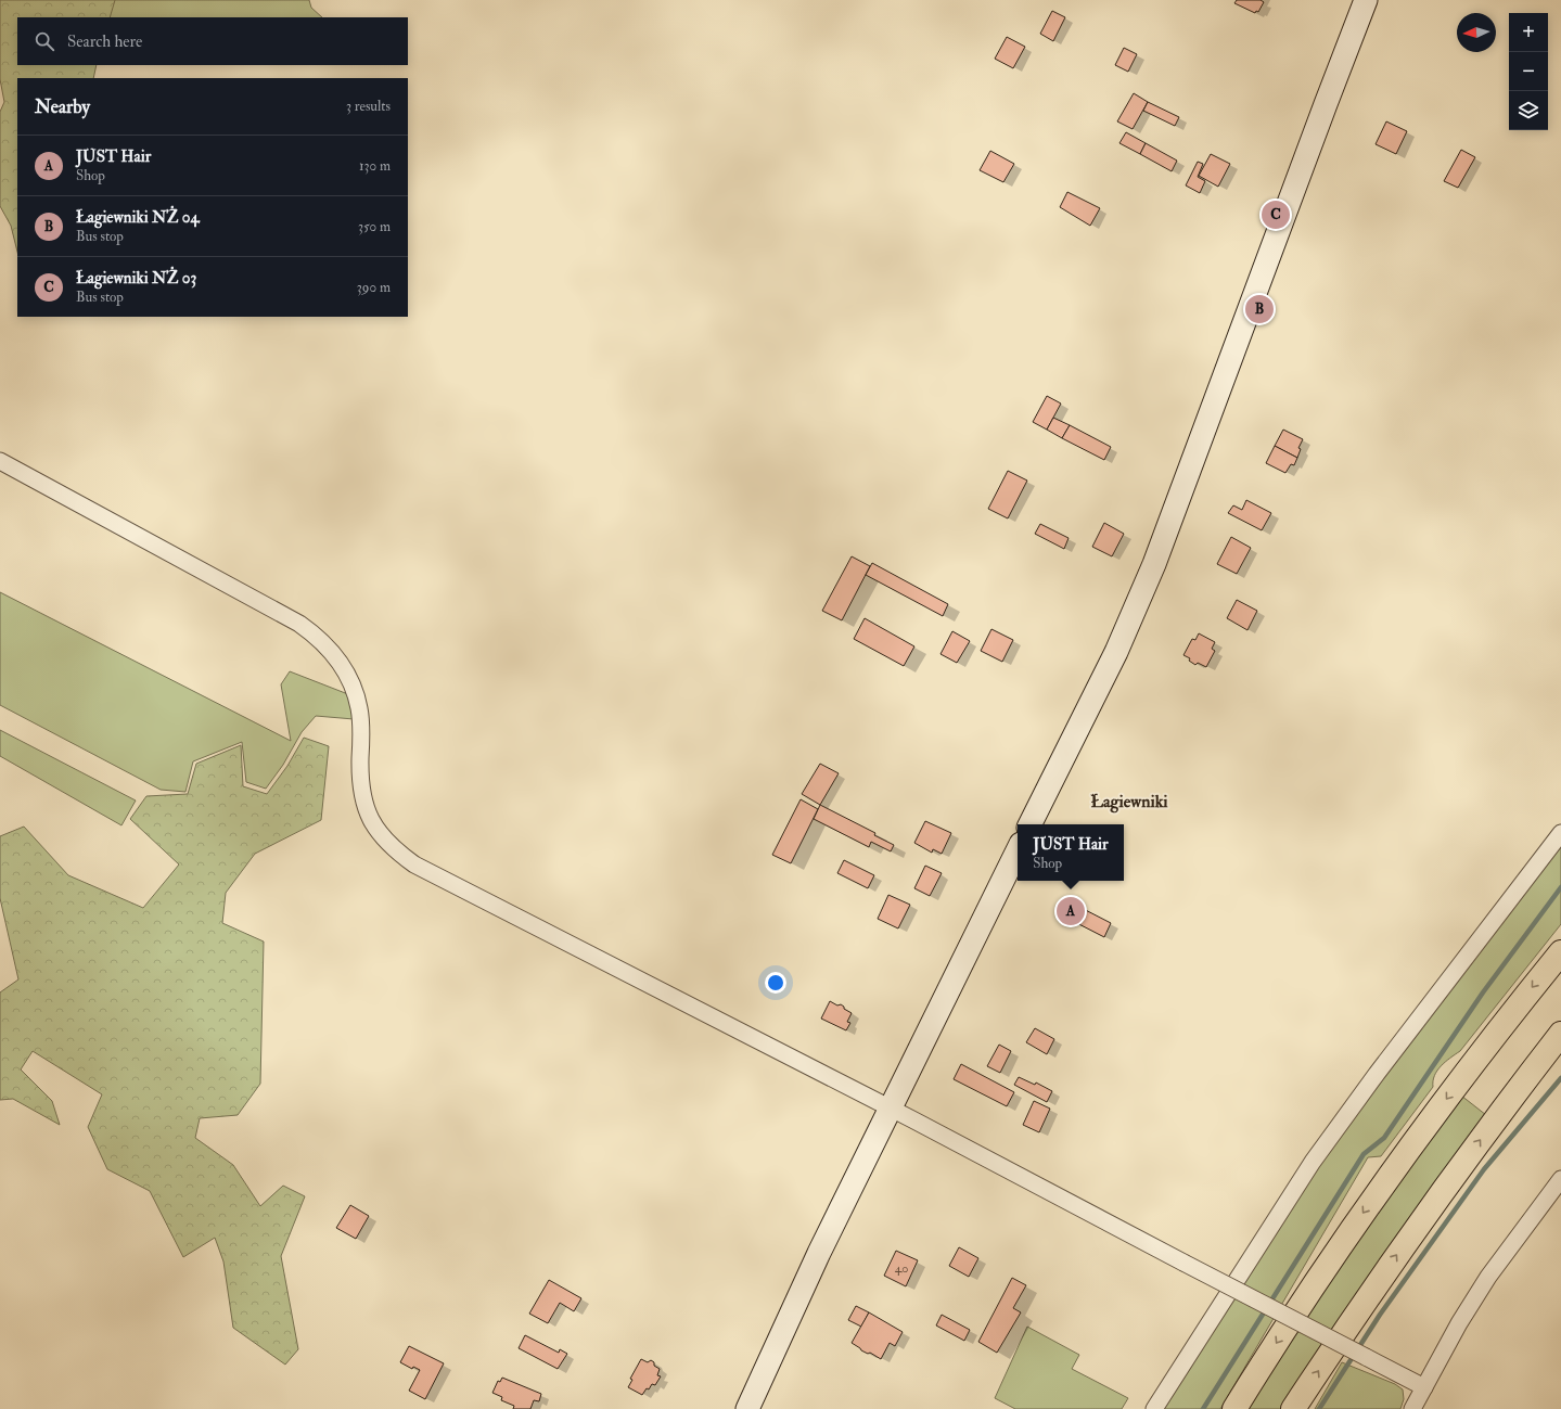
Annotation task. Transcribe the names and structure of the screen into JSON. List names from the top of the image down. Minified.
{"districts":["Łagiewniki"],"house_numbers":["40"],"north":"left","page":{"map_buttons":["+","−"],"search":"Search here","heading":["Nearby","3 results"],"list":[{"mark":"A","name":"JUST Hair","note":"Shop","value":"130 m"},{"mark":"B","name":"Łagiewniki NŻ 04","note":"Bus stop","value":"350 m"},{"mark":"C","name":"Łagiewniki NŻ 03","note":"Bus stop","value":"390 m"}],"pins":["C","B","A"],"popup":["JUST Hair","Shop"]}}
